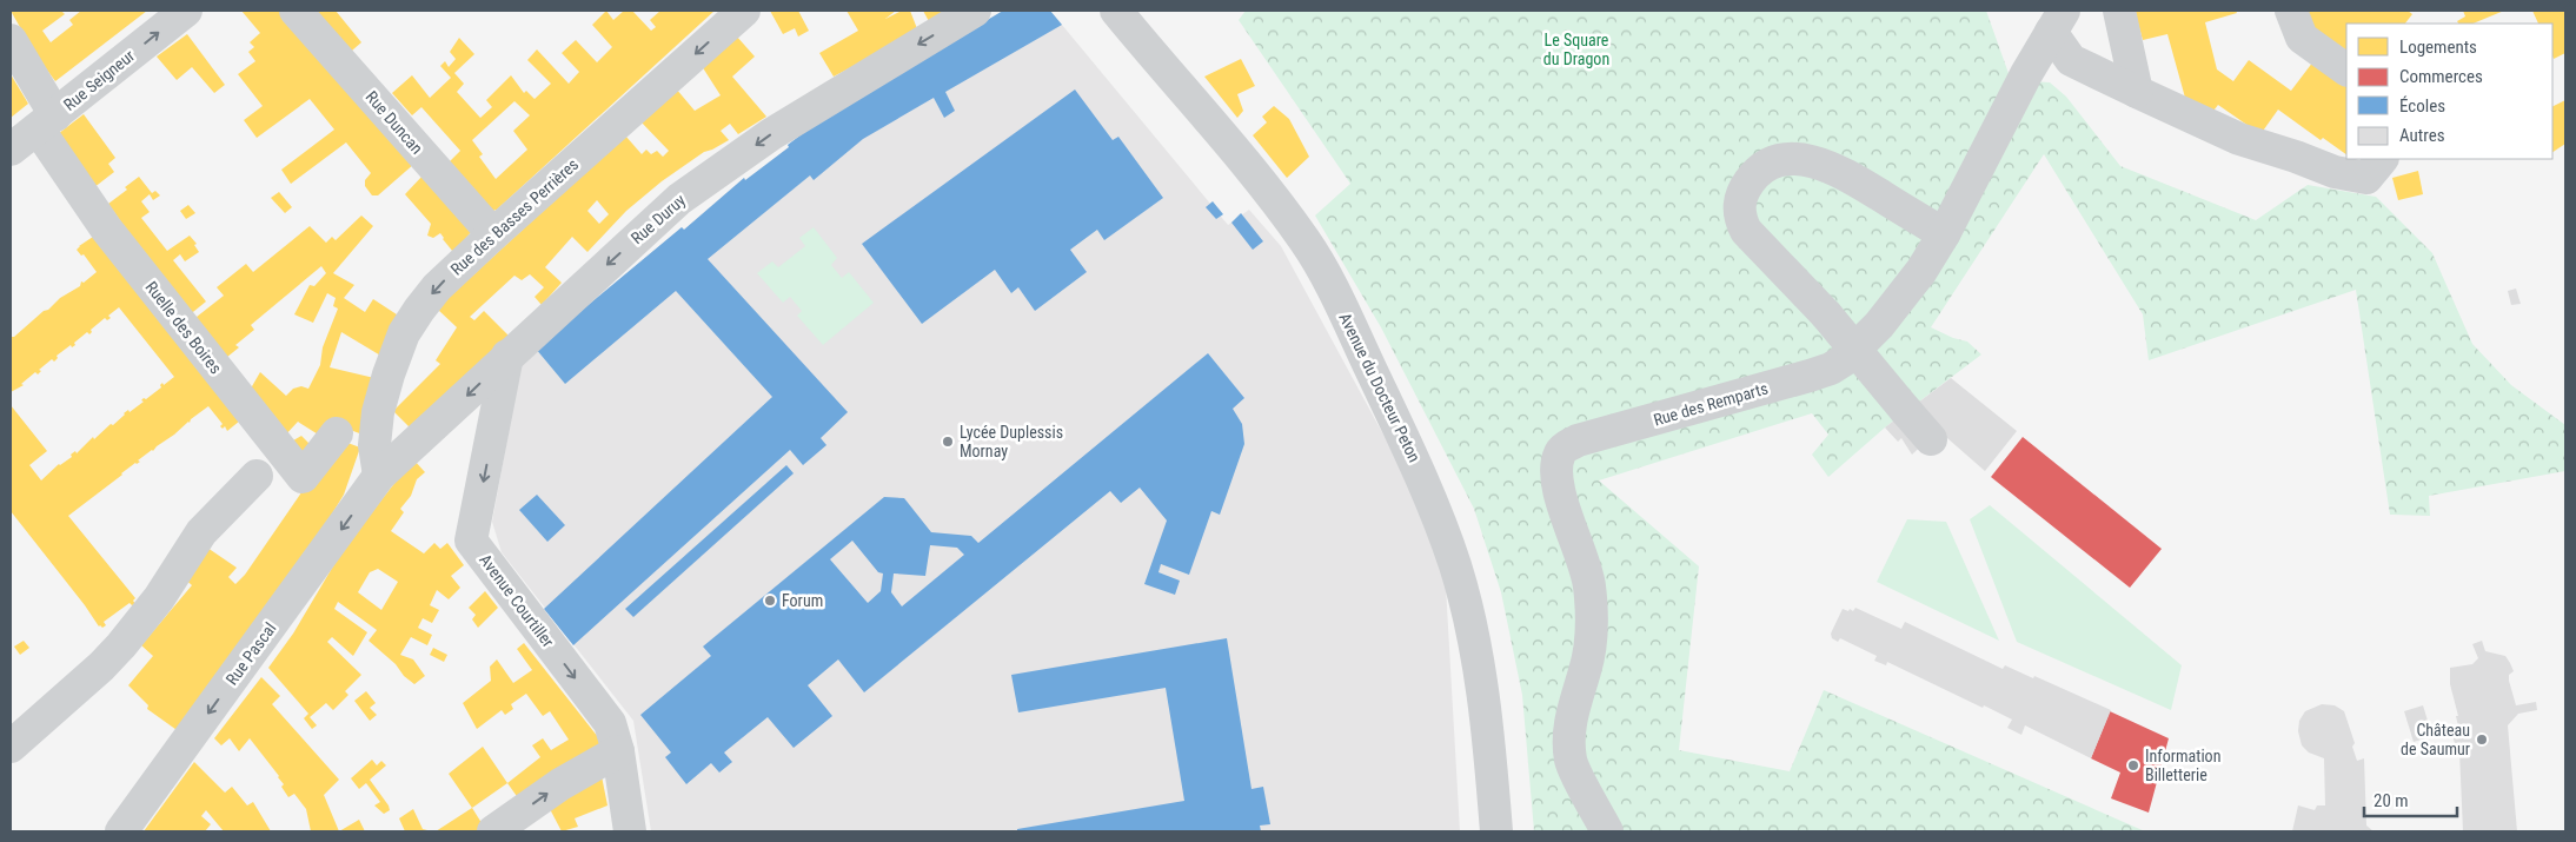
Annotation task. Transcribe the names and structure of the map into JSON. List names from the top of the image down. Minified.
{"streets":{"street":["Rue Seigneur","Rue Duncan","Rue des Basses Perrières","Rue Duruy","Ruelle des Boires","Avenue du Docteur Peton","Rue des Remparts","Avenue Courtiller","Rue Pascal"]},"crossings":[["Rue Seigneur","Ruelle des Boires"],["Rue Duncan","Rue des Basses Perrières"],["Rue des Basses Perrières","Rue Duruy"],["Rue des Basses Perrières","Rue Pascal"],["Rue Duruy","Avenue Courtiller"],["Rue Duruy","Rue Pascal"]],"one_way":["Rue Seigneur","Rue des Basses Perrières","Rue Duruy","Avenue Courtiller"],"parks":["Le Square du Dragon"],"places":["Lycée Duplessis Mornay","Forum","Château de Saumur","Information Billetterie"],"legend":["Logements","Commerces","Écoles","Autres"],"scale_bar":"20 m"}
